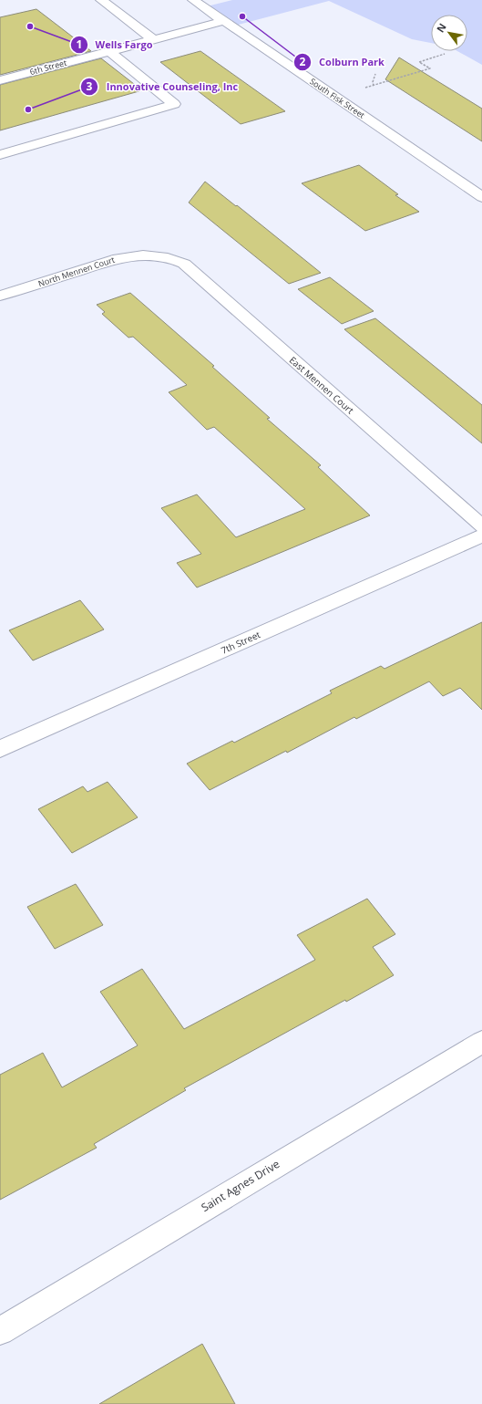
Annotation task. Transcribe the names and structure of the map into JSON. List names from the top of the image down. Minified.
{"streets":{"street":["6th Street","South Fisk Street","North Mennen Court","East Mennen Court","7th Street","Saint Agnes Drive"]},"crossings":[["6th Street","South Fisk Street"],["North Mennen Court","East Mennen Court"]],"places":["Colburn Park","Wells Fargo","Innovative Counseling, Inc"],"north":"top left"}
